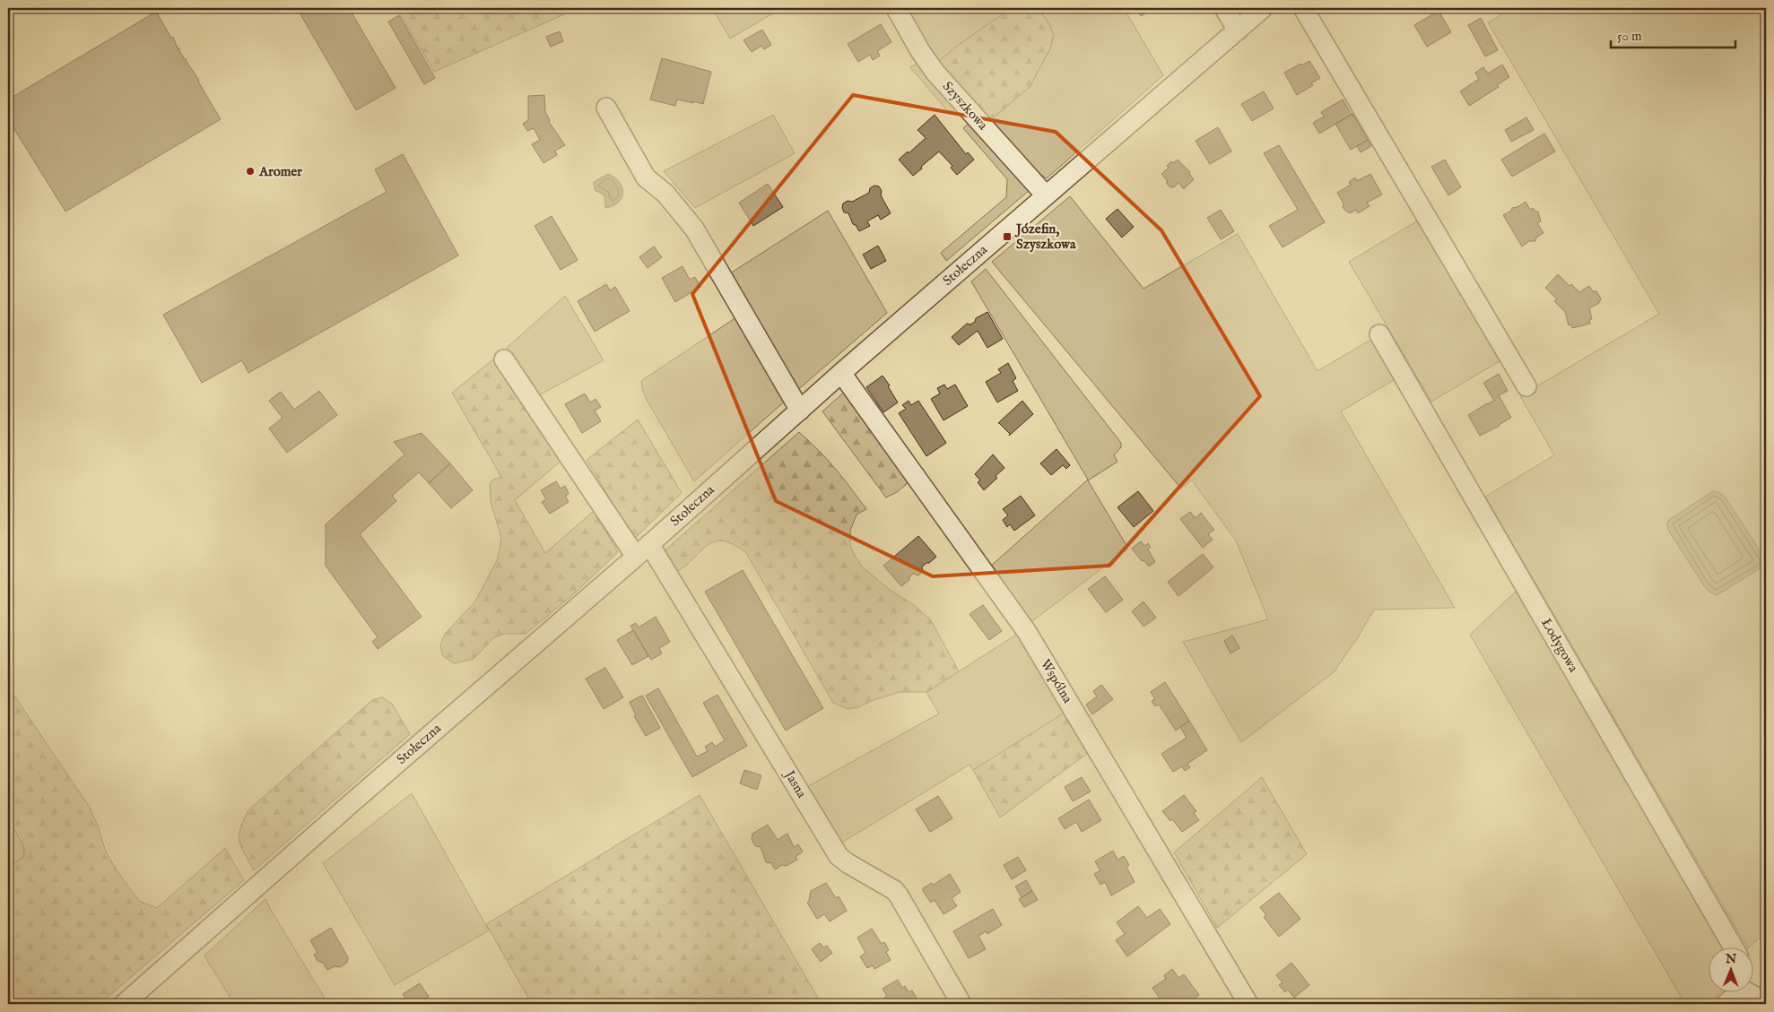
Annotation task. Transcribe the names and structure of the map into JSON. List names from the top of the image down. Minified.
{"streets":{"street":["Szyszkowa","Stołeczna","Łodygowa","Wspólna","Jasna"]},"crossings":[["Szyszkowa","Stołeczna"],["Stołeczna","Wspólna"],["Stołeczna","Jasna"]],"places":{"other":["Aromer"],"transit":["Józefin, Szyszkowa"]},"scale_bar":"50 m","north":"top"}
